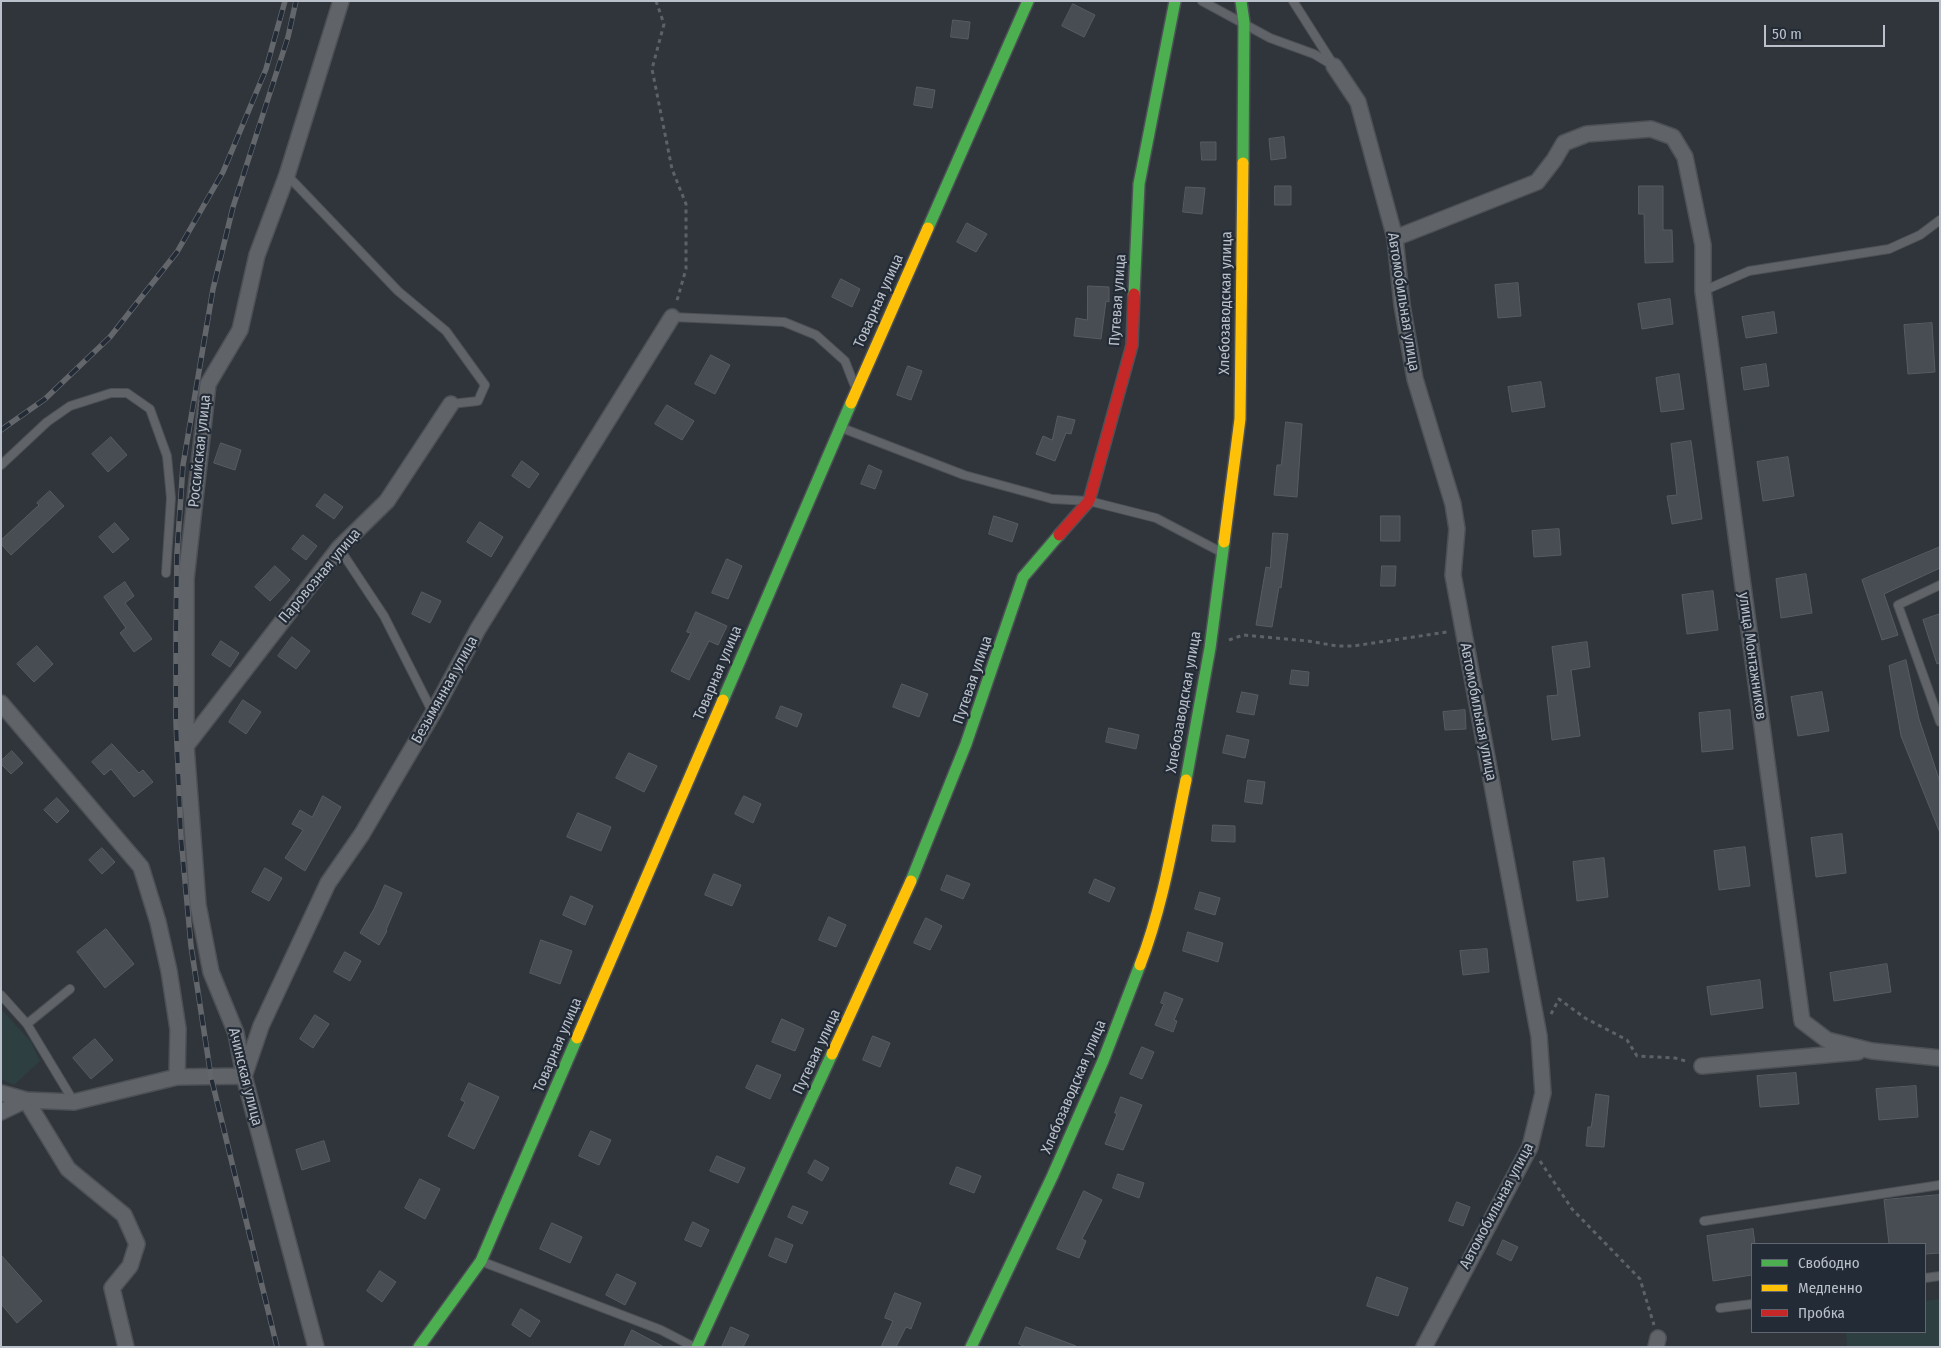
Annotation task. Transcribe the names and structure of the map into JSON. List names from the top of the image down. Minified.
{"streets":{"street":["Путевая улица","Товарная улица","Автомобильная улица","Хлебозаводская улица","Российская улица","Паровозная улица","улица Монтажников","Безымянная улица","Ачинская улица"]},"crossings":[["Автомобильная улица","улица Монтажников"],["Российская улица","Паровозная улица"],["Российская улица","Ачинская улица"],["Паровозная улица","Ачинская улица"],["Безымянная улица","Ачинская улица"]],"legend":["Свободно","Медленно","Пробка"],"scale_bar":"50 m"}
